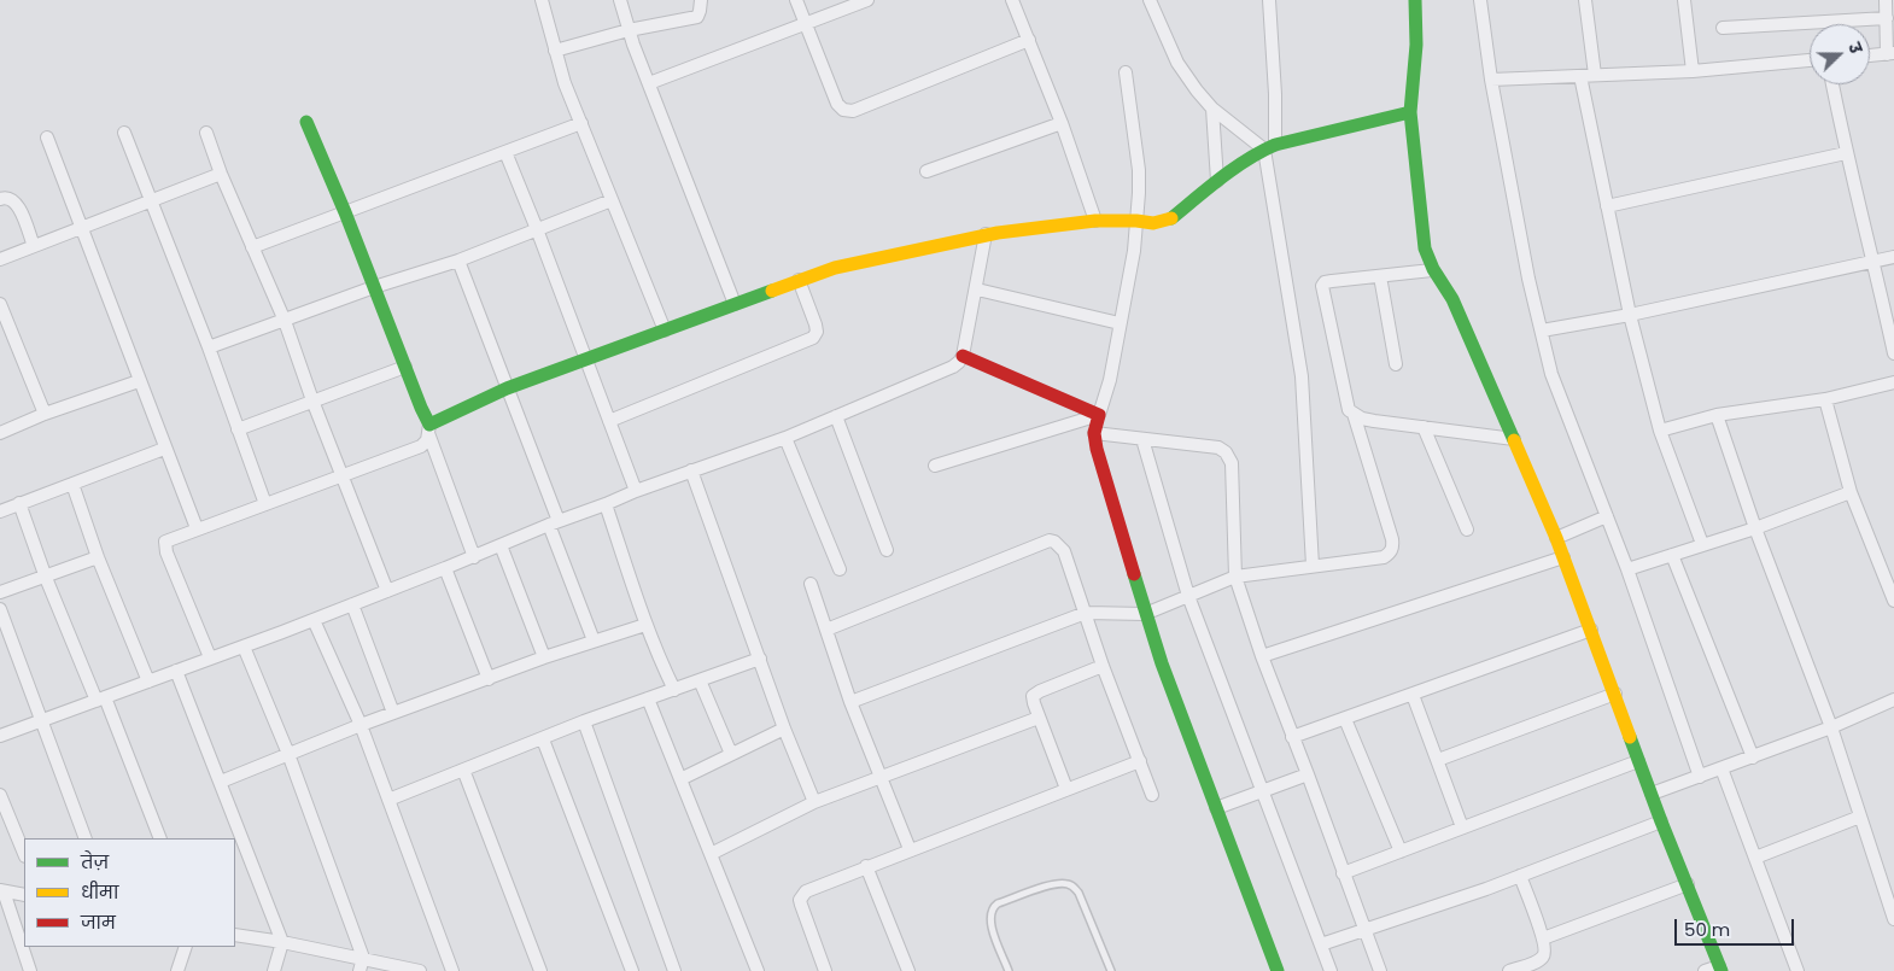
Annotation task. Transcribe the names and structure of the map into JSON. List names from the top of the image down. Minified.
{"legend":["तेज़","धीमा","जाम"],"scale_bar":"50 m","north":"right"}
